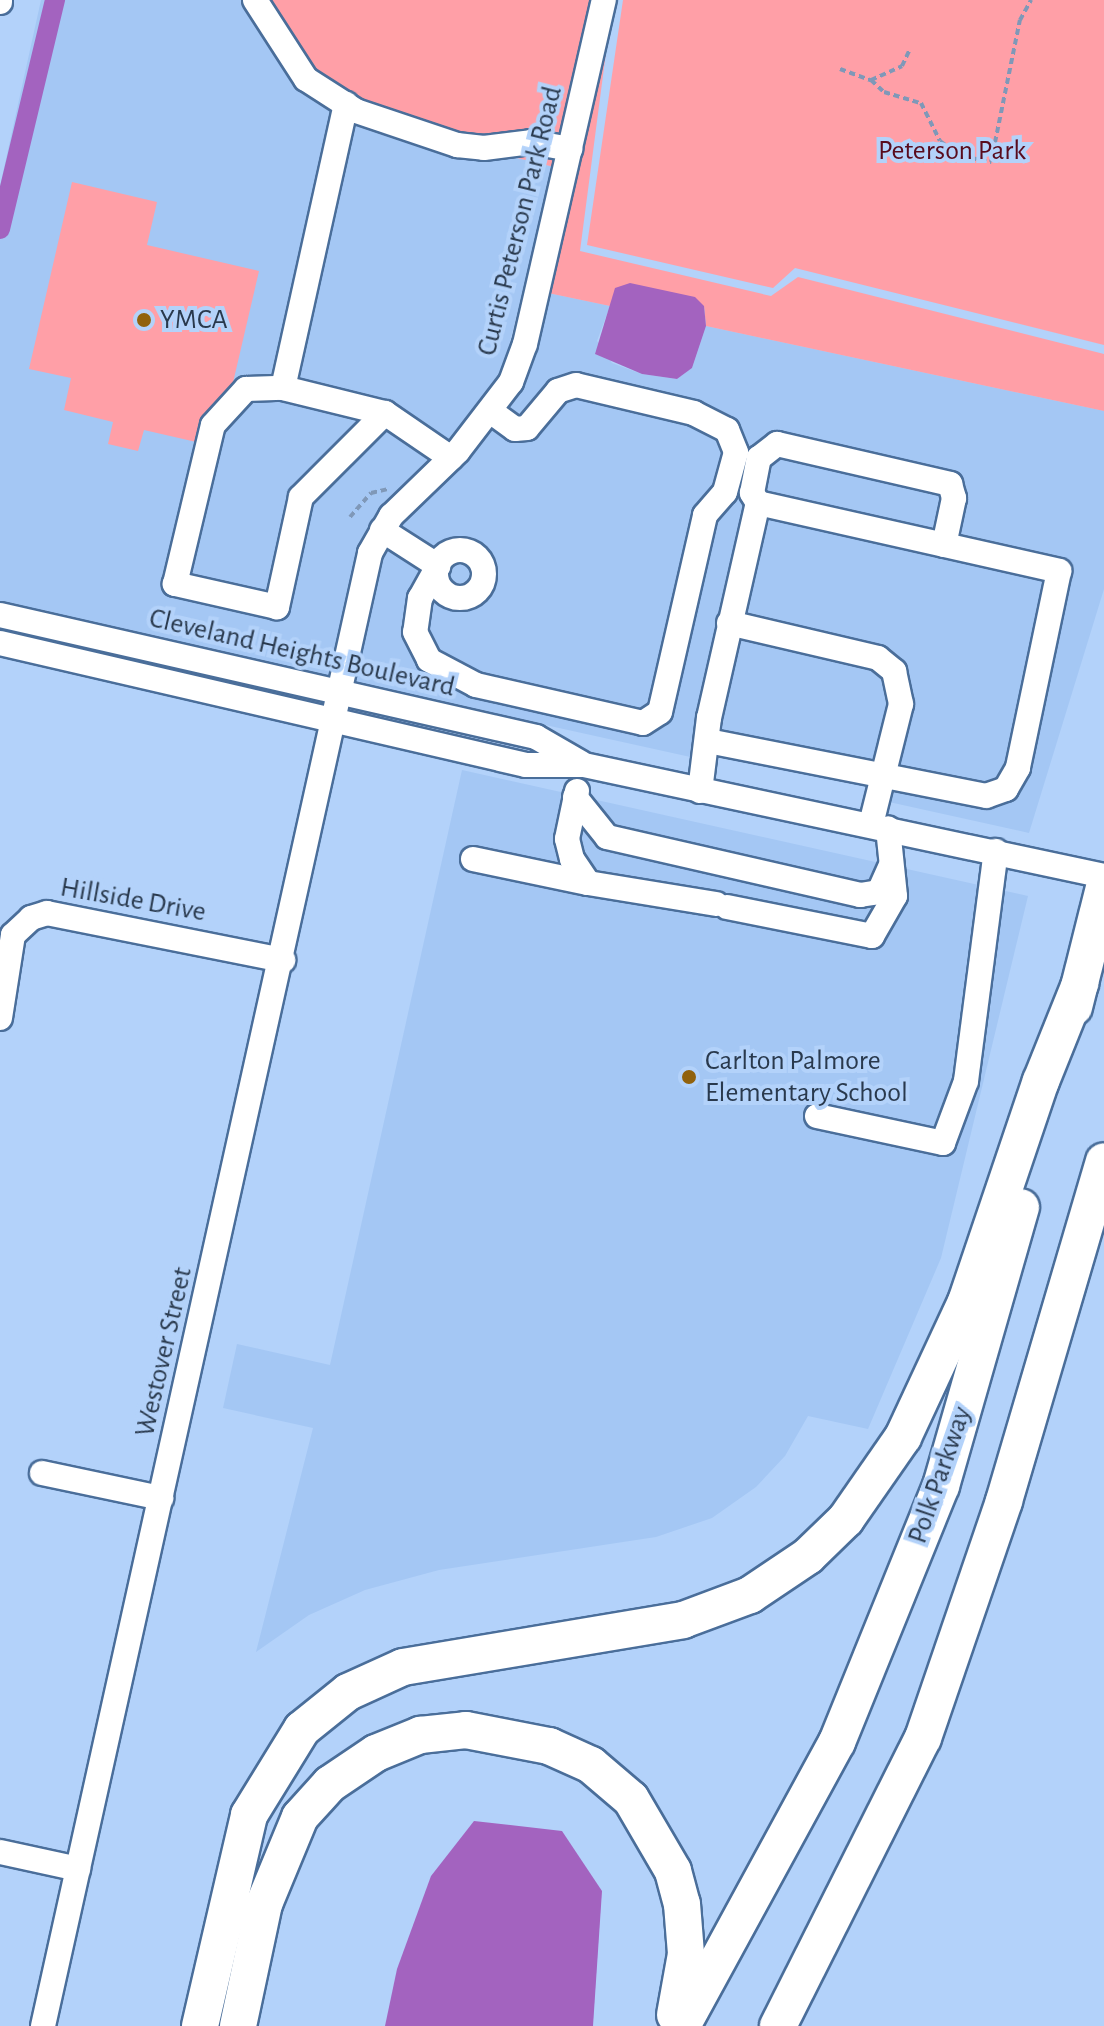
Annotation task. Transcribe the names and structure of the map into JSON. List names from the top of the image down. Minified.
{"streets":{"highway":["Polk Parkway"],"street":["Curtis Peterson Park Road","Cleveland Heights Boulevard","Hillside Drive","Westover Street"]},"crossings":[["Curtis Peterson Park Road","Cleveland Heights Boulevard"],["Curtis Peterson Park Road","Westover Street"],["Cleveland Heights Boulevard","Westover Street"],["Hillside Drive","Westover Street"]],"parks":["Peterson Park"],"places":["YMCA","Carlton Palmore Elementary School"]}
